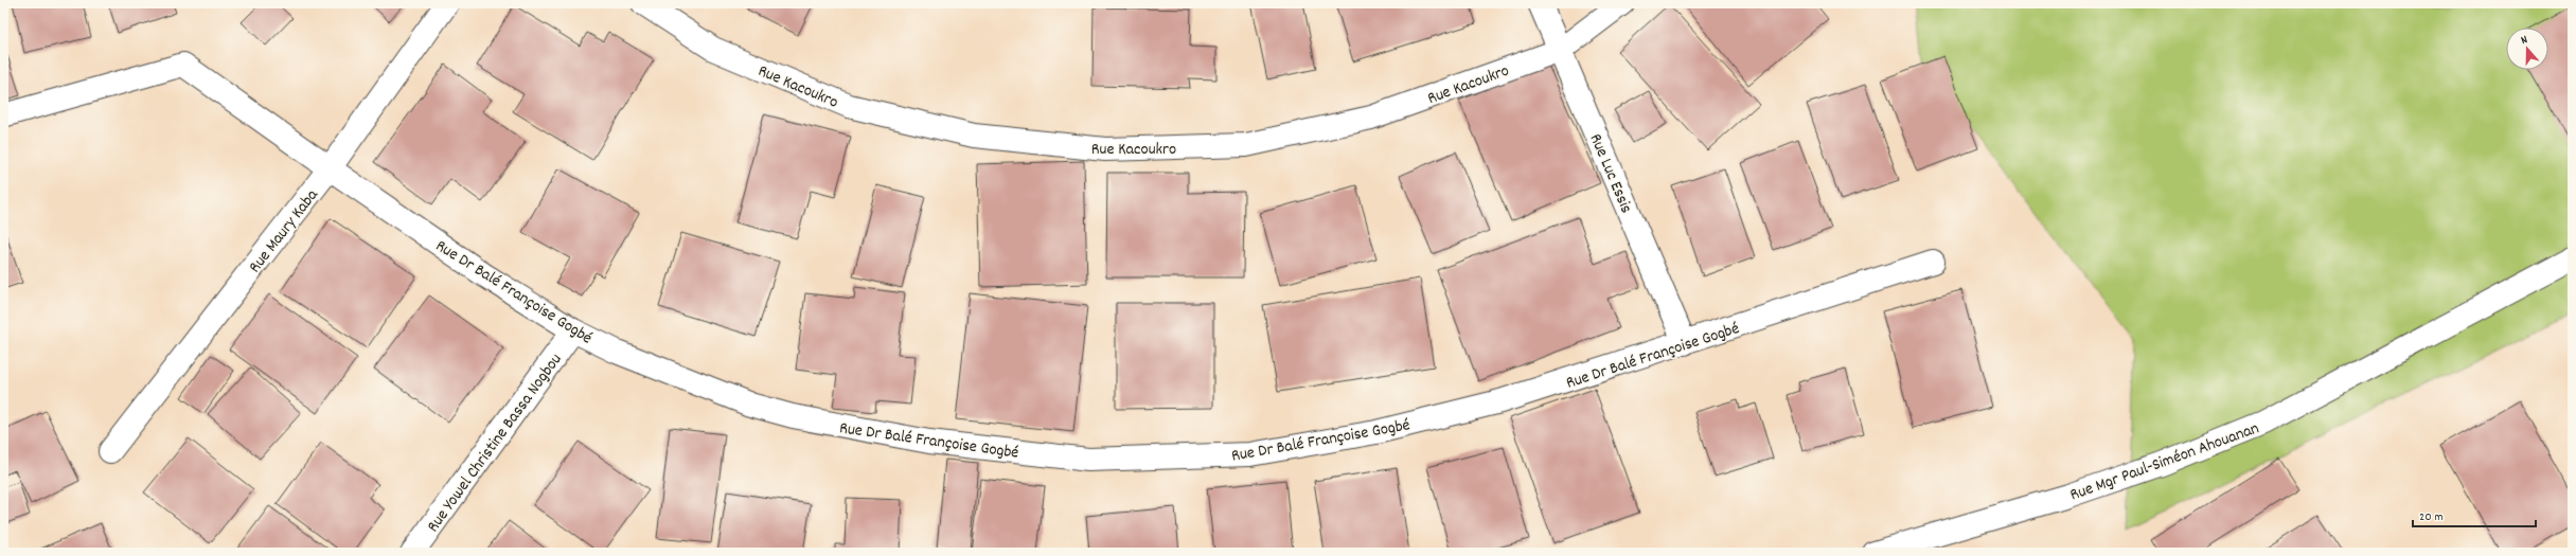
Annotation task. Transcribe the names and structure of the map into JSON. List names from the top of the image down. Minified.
{"streets":{"street":["Rue Kacoukro","Rue Luc Essis","Rue Maury Kaba","Rue Dr Balé Françoise Gogbé","Rue Yowel Christine Bassa Nogbou","Rue Mgr Paul-Siméon Ahouanan"]},"crossings":[["Rue Kacoukro","Rue Luc Essis"],["Rue Luc Essis","Rue Dr Balé Françoise Gogbé"],["Rue Maury Kaba","Rue Dr Balé Françoise Gogbé"],["Rue Dr Balé Françoise Gogbé","Rue Yowel Christine Bassa Nogbou"]],"scale_bar":"20 m","north":"top"}
